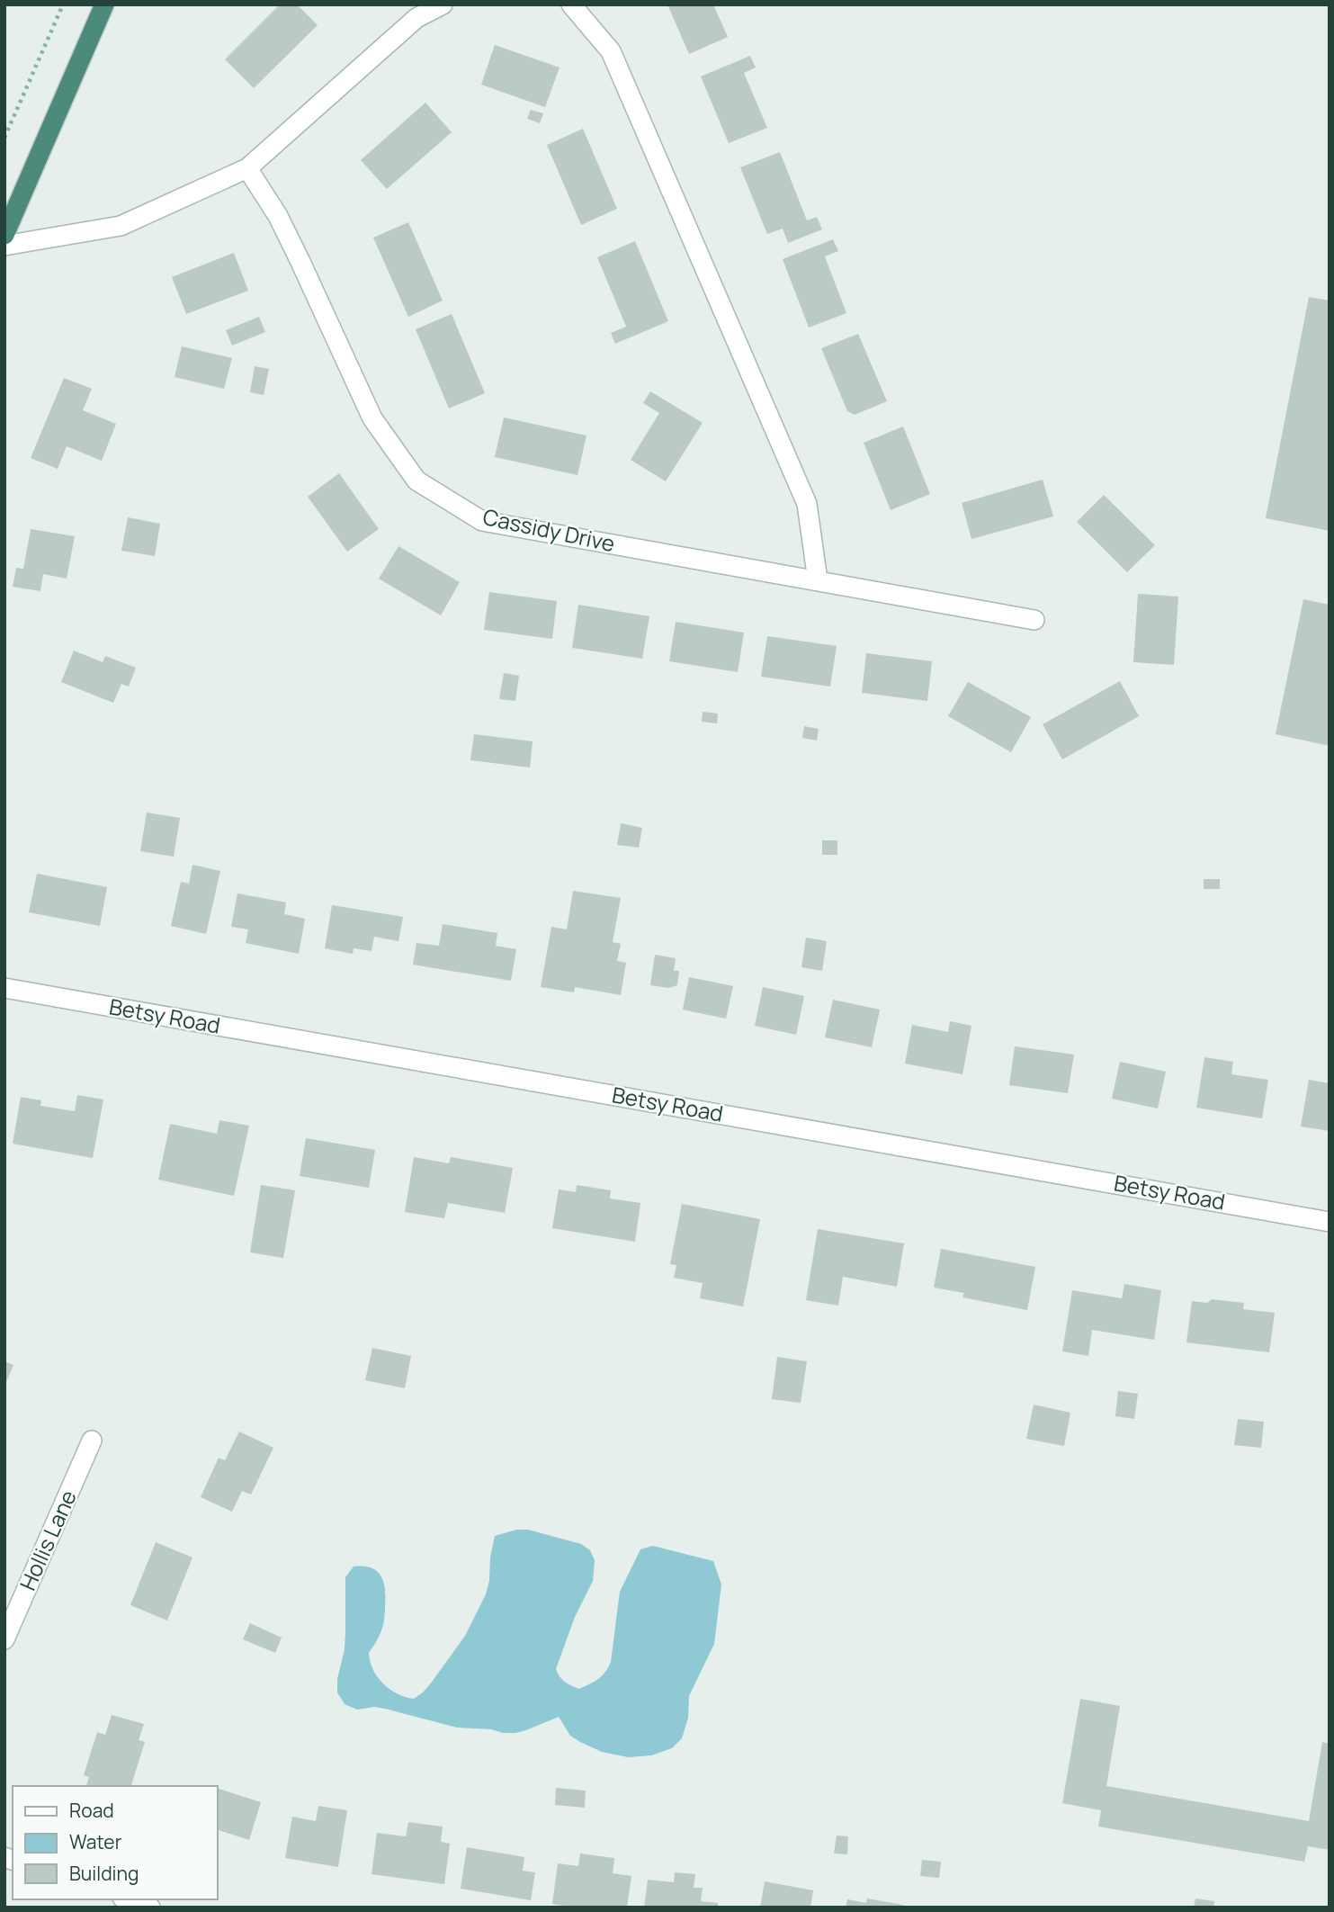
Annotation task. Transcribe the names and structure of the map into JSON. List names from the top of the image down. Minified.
{"streets":{"street":["Cassidy Drive","Betsy Road","Hollis Lane"]},"legend":["Road","Water","Building"]}
